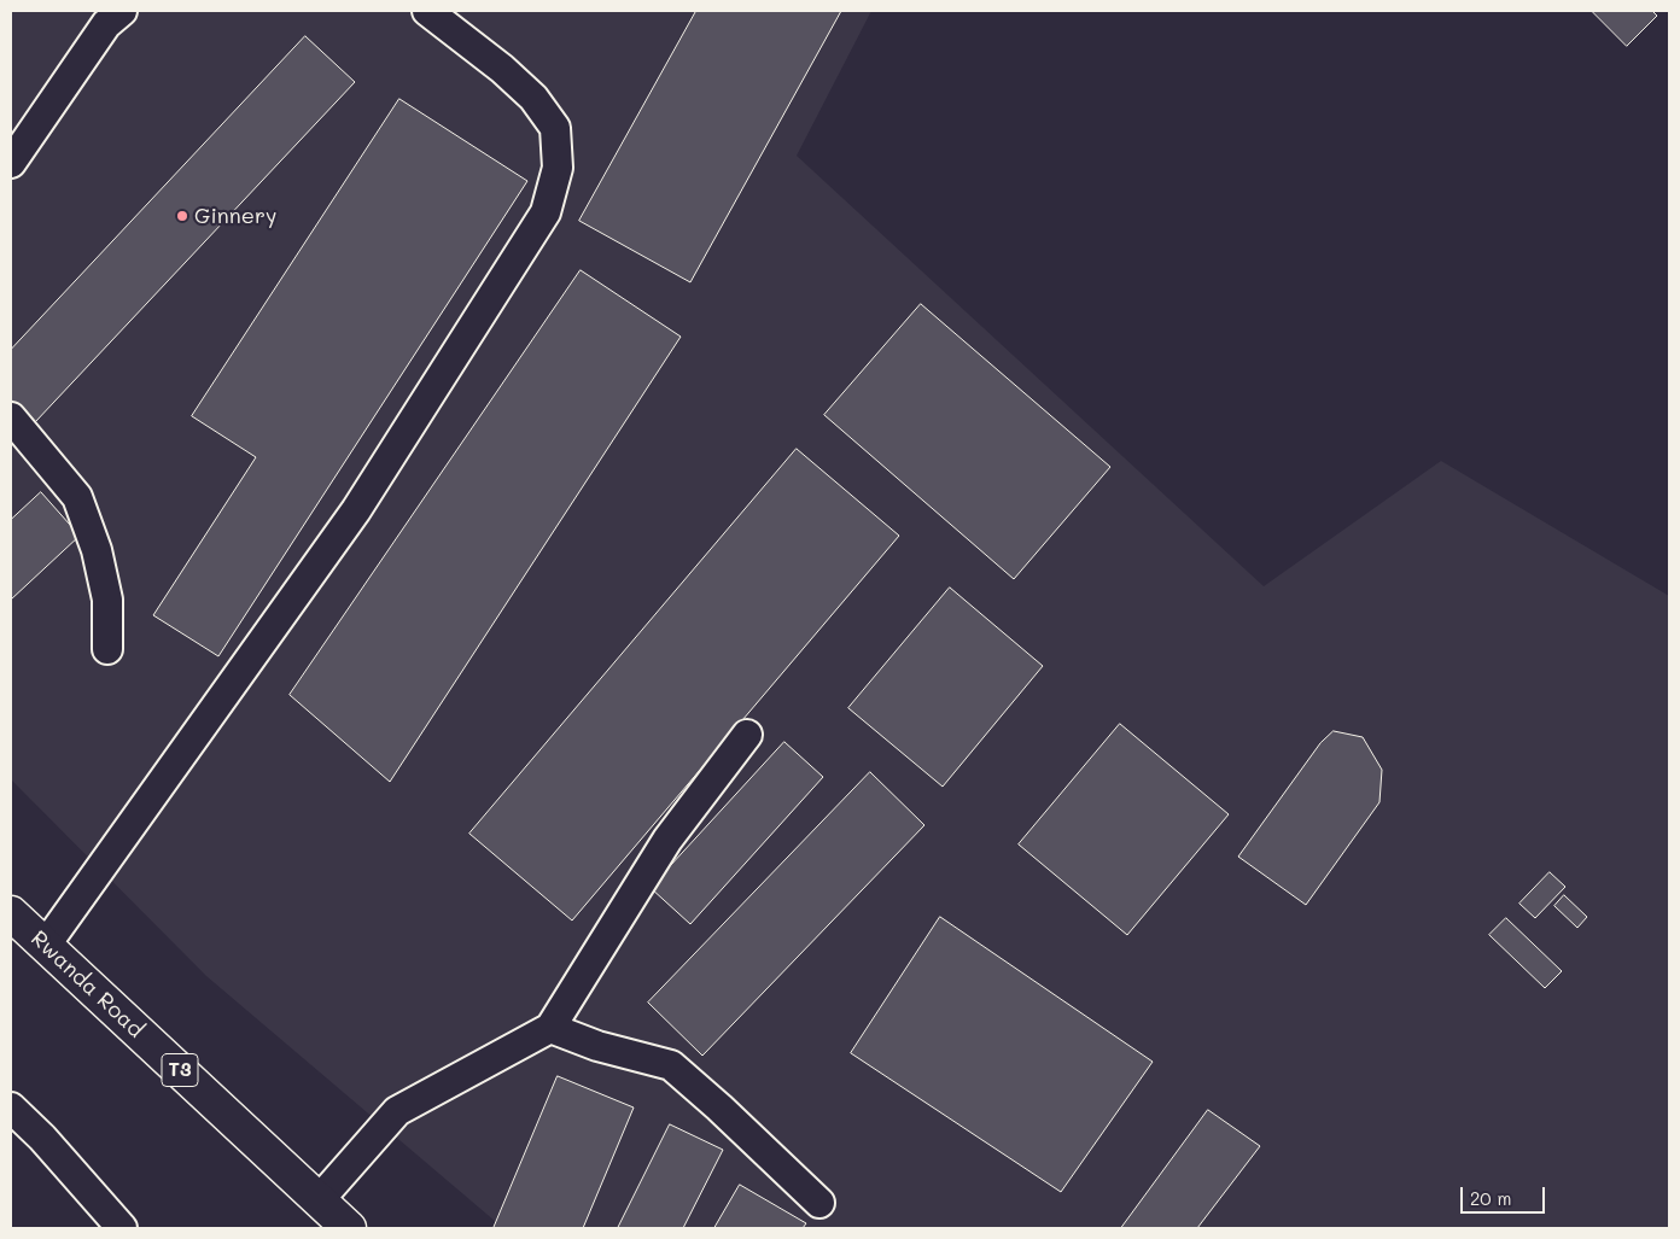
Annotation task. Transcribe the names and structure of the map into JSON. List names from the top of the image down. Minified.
{"streets":{"highway":["Rwanda Road","T3"]},"places":["Ginnery"],"scale_bar":"20 m"}
